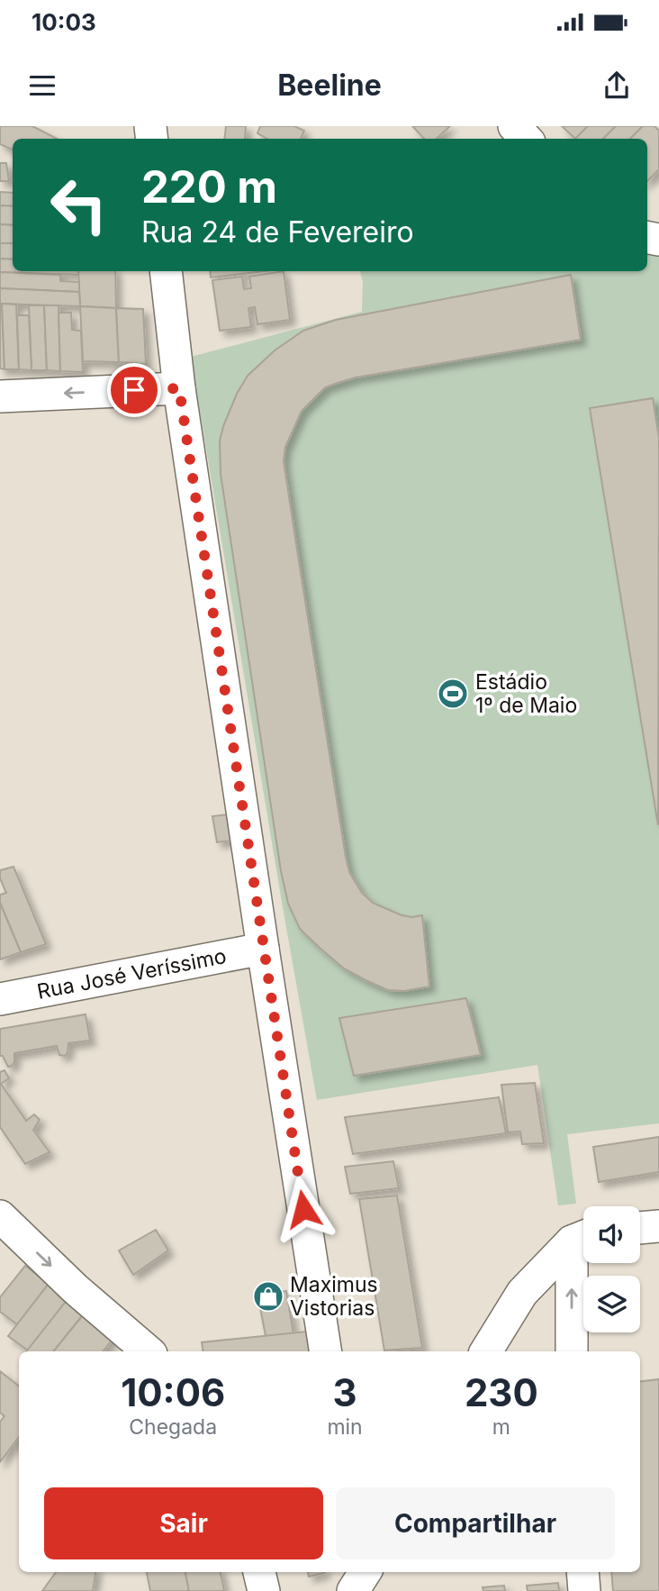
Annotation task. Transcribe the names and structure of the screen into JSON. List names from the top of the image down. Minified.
{"streets":{"street":["Rua José Veríssimo"]},"places":{"sports":["Estádio 1º de Maio"],"shop":["Maximus Vistorias"]},"page":{"status":"10:03","header":"Beeline","turn":["220 m","Rua 24 de Fevereiro"],"eta":["10:06","Chegada","3","min","230","m"],"buttons":["Sair","Compartilhar"]}}
